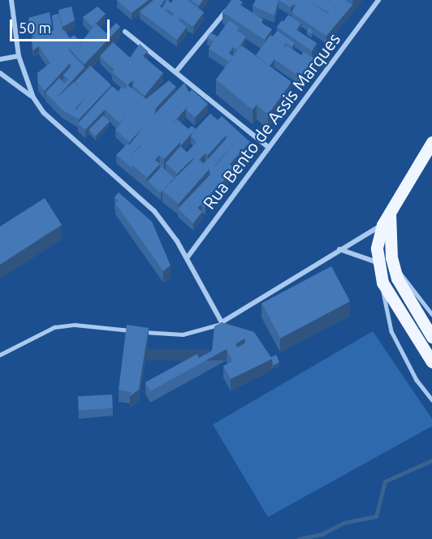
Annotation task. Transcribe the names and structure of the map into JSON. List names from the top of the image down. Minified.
{"streets":{"street":["Rua Bento de Assis Marques"]},"scale_bar":"50 m"}
